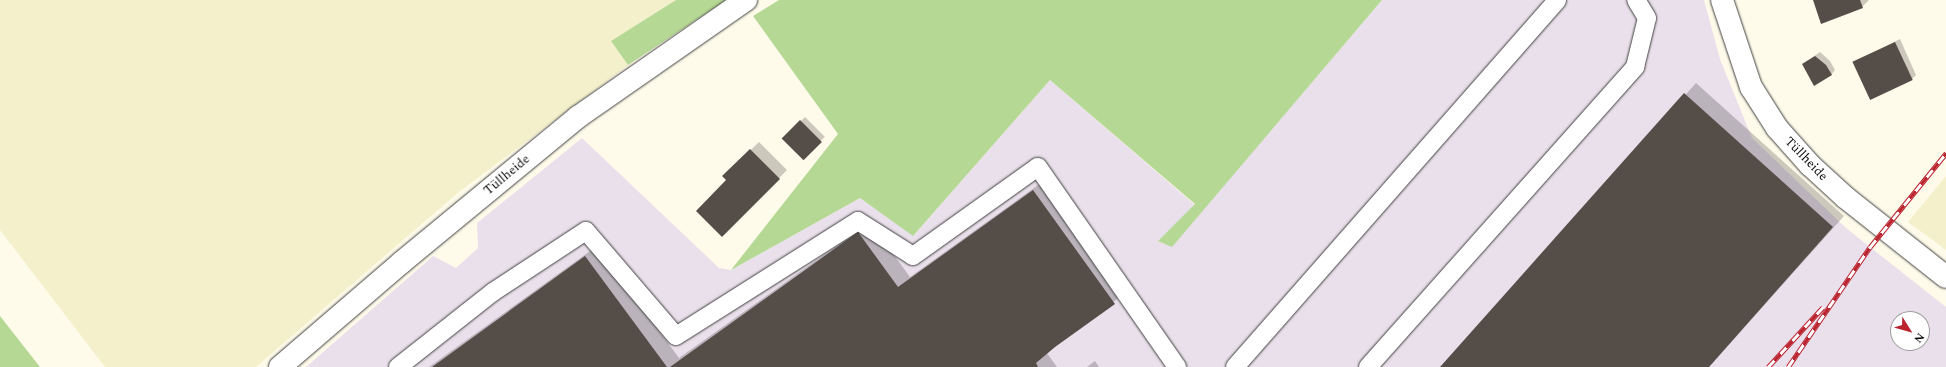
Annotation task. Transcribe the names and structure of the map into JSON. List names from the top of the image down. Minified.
{"streets":{"street":["Tüllheide"]},"north":"bottom right"}
